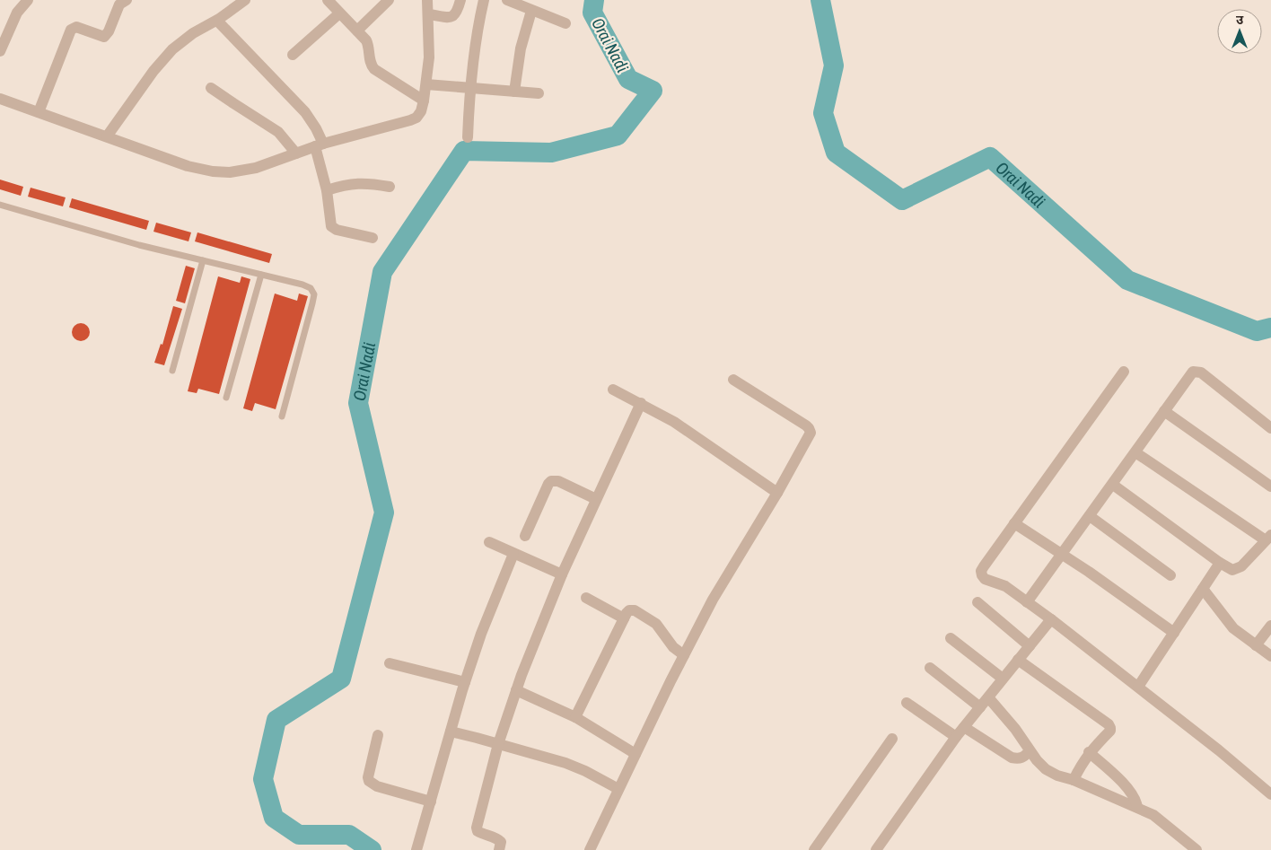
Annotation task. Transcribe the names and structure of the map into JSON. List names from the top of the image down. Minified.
{"water":["Orai Nadi"],"north":"top"}
